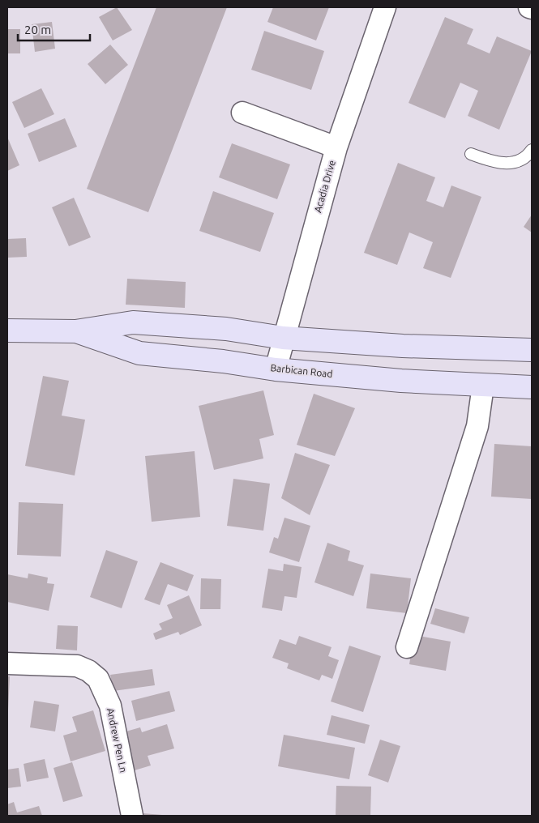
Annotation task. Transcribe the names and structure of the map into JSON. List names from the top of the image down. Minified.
{"streets":{"main road":["Barbican Road"],"street":["Acadia Drive","Andrew Pen Ln"]},"crossings":[["Acadia Drive","Barbican Road"]],"scale_bar":"20 m"}
